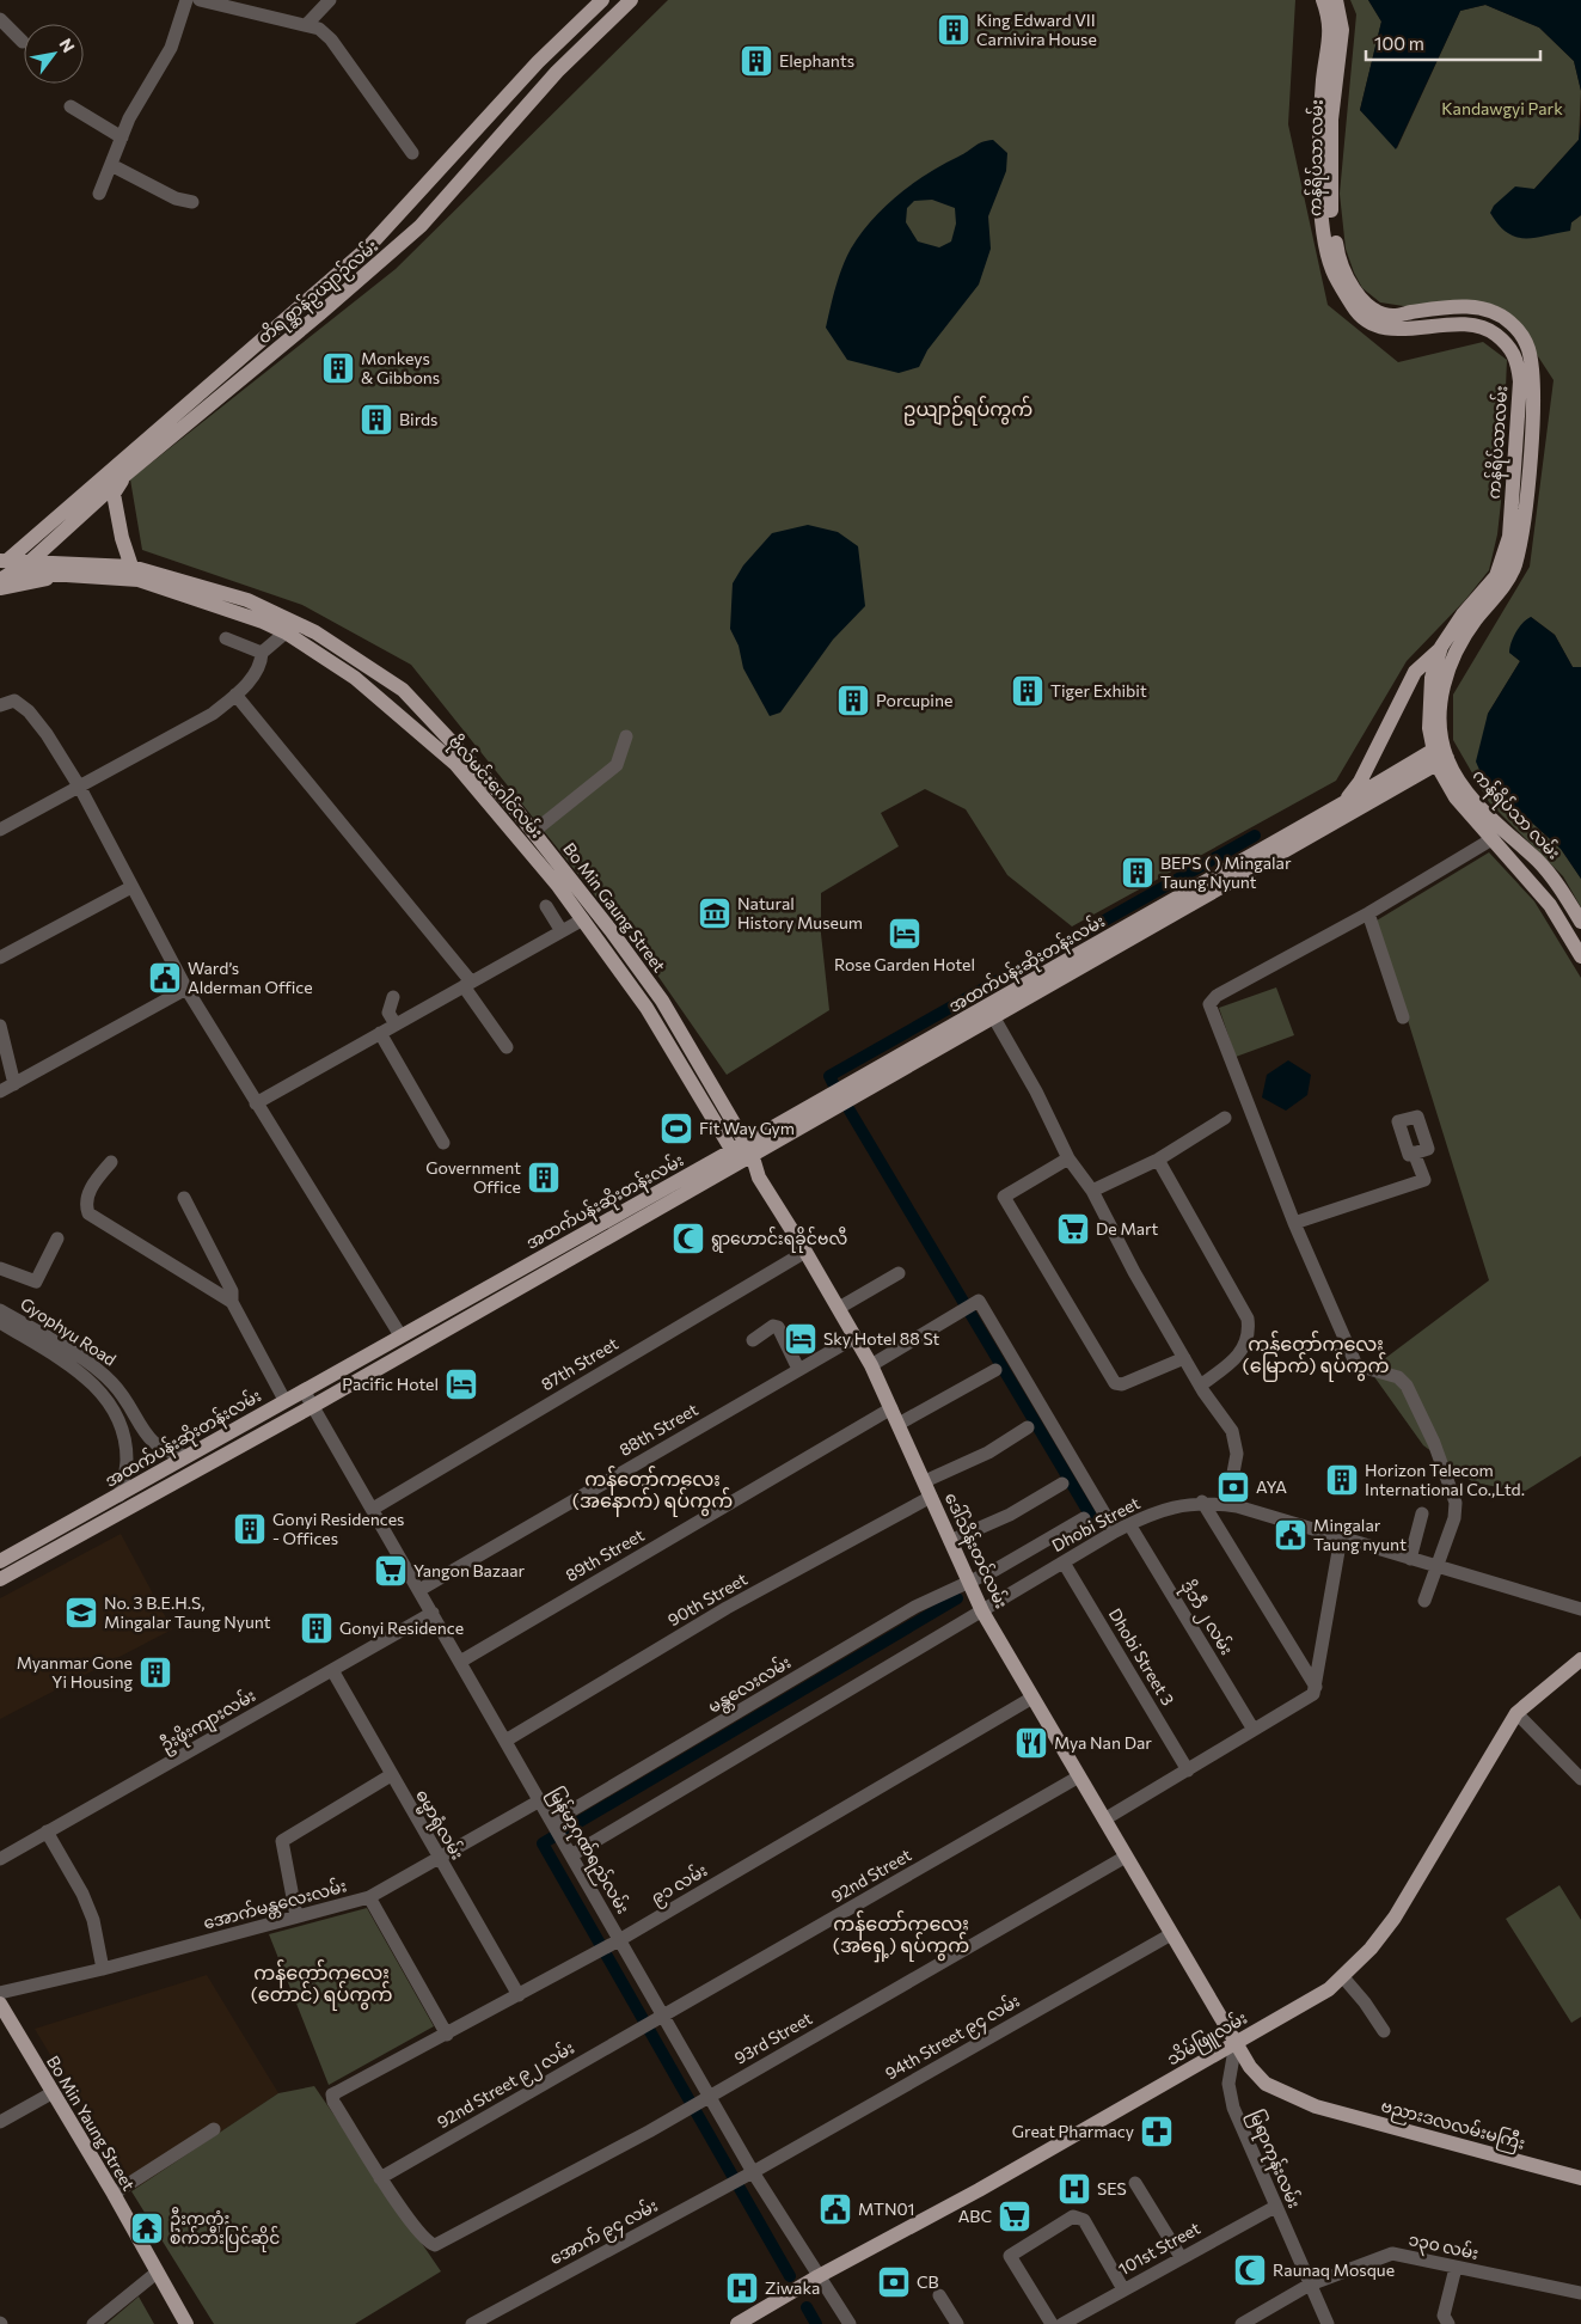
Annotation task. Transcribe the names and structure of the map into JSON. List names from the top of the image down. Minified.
{"streets":{"main road":["ကန်ရိပ်သာ လမ်း","တိရစ္ဆာန်ဥယျာဉ်လမ်း","ကန်ရိပ်သာလမ်း","ဗိုလ်မင်းဂေါင်လမ်း","Bo Min Gaung Street","အထက်ပန်းဆိုးတန်းလမ်း","ဒေါ်သိန်းတင်လမ်း","သိမ်ဖြူလမ်း","Bo Min Yaung Street","ဗညားဒလလမ်းမကြီး"],"street":["Gyophyu Road","87th Street","88th Street","Dhobi Street","89th Street","90th Street","ဒိုဘီ ၂ လမ်း","Dhobi Street 3","မန္တလေးလမ်း","ဦးဖိုးကျားလမ်း","ဓမ္မာရုံလမ်း","မြန်မာ့ဂုဏ်ရည်လမ်း","92nd Street","၉၁ လမ်း","အောက်မန္တလေးလမ်း","94th Street ၉၄ လမ်း","93rd Street","92nd Street ၉၂ လမ်း","မြရာကုန်းလမ်း","အောက် ၉၄ လမ်း","၁၃၀ လမ်း","101st Street"]},"crossings":[["ကန်ရိပ်သာ လမ်း","ကန်ရိပ်သာလမ်း"],["ကန်ရိပ်သာ လမ်း","အထက်ပန်းဆိုးတန်းလမ်း"],["တိရစ္ဆာန်ဥယျာဉ်လမ်း","ဗိုလ်မင်းဂေါင်လမ်း"],["တိရစ္ဆာန်ဥယျာဉ်လမ်း","Bo Min Gaung Street"],["ကန်ရိပ်သာလမ်း","အထက်ပန်းဆိုးတန်းလမ်း"],["ဗိုလ်မင်းဂေါင်လမ်း","Bo Min Gaung Street"],["ဗိုလ်မင်းဂေါင်လမ်း","အထက်ပန်းဆိုးတန်းလမ်း"],["ဗိုလ်မင်းဂေါင်လမ်း","ဒေါ်သိန်းတင်လမ်း"],["Bo Min Gaung Street","အထက်ပန်းဆိုးတန်းလမ်း"],["အထက်ပန်းဆိုးတန်းလမ်း","Gyophyu Road"],["အထက်ပန်းဆိုးတန်းလမ်း","မြန်မာ့ဂုဏ်ရည်လမ်း"],["87th Street","ဒေါ်သိန်းတင်လမ်း"],["87th Street","မြန်မာ့ဂုဏ်ရည်လမ်း"],["88th Street","ဒေါ်သိန်းတင်လမ်း"],["88th Street","မြန်မာ့ဂုဏ်ရည်လမ်း"],["Dhobi Street","ဒေါ်သိန်းတင်လမ်း"],["Dhobi Street","ဒိုဘီ ၂ လမ်း"],["Dhobi Street","Dhobi Street 3"],["ဒေါ်သိန်းတင်လမ်း","89th Street"],["ဒေါ်သိန်းတင်လမ်း","90th Street"],["ဒေါ်သိန်းတင်လမ်း","မန္တလေးလမ်း"],["ဒေါ်သိန်းတင်လမ်း","92nd Street"],["ဒေါ်သိန်းတင်လမ်း","၉၁ လမ်း"],["ဒေါ်သိန်းတင်လမ်း","94th Street ၉၄ လမ်း"],["ဒေါ်သိန်းတင်လမ်း","93rd Street"],["ဒေါ်သိန်းတင်လမ်း","သိမ်ဖြူလမ်း"],["ဒေါ်သိန်းတင်လမ်း","ဗညားဒလလမ်းမကြီး"],["ဒေါ်သိန်းတင်လမ်း","မြရာကုန်းလမ်း"],["89th Street","မြန်မာ့ဂုဏ်ရည်လမ်း"],["90th Street","မြန်မာ့ဂုဏ်ရည်လမ်း"],["မန္တလေးလမ်း","မြန်မာ့ဂုဏ်ရည်လမ်း"],["ဦးဖိုးကျားလမ်း","ဓမ္မာရုံလမ်း"],["ဦးဖိုးကျားလမ်း","မြန်မာ့ဂုဏ်ရည်လမ်း"],["ဓမ္မာရုံလမ်း","၉၁ လမ်း"],["ဓမ္မာရုံလမ်း","အောက်မန္တလေးလမ်း"],["မြန်မာ့ဂုဏ်ရည်လမ်း","92nd Street"],["မြန်မာ့ဂုဏ်ရည်လမ်း","၉၁ လမ်း"],["မြန်မာ့ဂုဏ်ရည်လမ်း","အောက်မန္တလေးလမ်း"],["မြန်မာ့ဂုဏ်ရည်လမ်း","94th Street ၉၄ လမ်း"],["မြန်မာ့ဂုဏ်ရည်လမ်း","93rd Street"],["မြန်မာ့ဂုဏ်ရည်လမ်း","သိမ်ဖြူလမ်း"],["မြန်မာ့ဂုဏ်ရည်လမ်း","အောက် ၉၄ လမ်း"],["92nd Street","92nd Street ၉၂ လမ်း"],["၉၁ လမ်း","93rd Street"],["၉၁ လမ်း","92nd Street ၉၂ လမ်း"],["94th Street ၉၄ လမ်း","အောက် ၉၄ လမ်း"],["93rd Street","92nd Street ၉၂ လမ်း"],["သိမ်ဖြူလမ်း","ဗညားဒလလမ်းမကြီး"],["သိမ်ဖြူလမ်း","မြရာကုန်းလမ်း"],["ဗညားဒလလမ်းမကြီး","မြရာကုန်းလမ်း"],["မြရာကုန်းလမ်း","၁၃၀ လမ်း"],["မြရာကုန်းလမ်း","101st Street"]],"districts":["ဥယျာဉ်ရပ်ကွက်","ကန်တော်ကလေး (မြောက်) ရပ်ကွက်","ကန်တော်ကလေး (အနောက်) ရပ်ကွက်","ကန်တော်ကလေး (အရှေ့) ရပ်ကွက်","ကန်တော်ကလေး (တောင်) ရပ်ကွက်"],"parks":["Kandawgyi Park"],"places":{"building":["King Edward VII Carnivira House","Elephants","Monkeys & Gibbons","Birds","Tiger Exhibit","Porcupine","BEPS ( ) Mingalar Taung Nyunt","Government Office","Horizon Telecom International Co.,Ltd.","Gonyi Residences - Offices","Gonyi Residence","Myanmar Gone Yi Housing"],"museum":["Natural History Museum"],"hotel":["Rose Garden Hotel","Sky Hotel 88 St","Pacific Hotel"],"public building":["Ward’s Alderman Office","Mingalar Taung nyunt","MTN01"],"sports":["Fit Way Gym"],"supermarket":["De Mart","Yangon Bazaar","ABC"],"mosque":["ရွာဟောင်းရခိုင်ဗလီ","Raunaq Mosque"],"bank":["AYA","CB"],"school or university":["No. 3 B.E.H.S, Mingalar Taung Nyunt"],"restaurant":["Mya Nan Dar"],"pharmacy":["Great Pharmacy"],"hospital":["SES","Ziwaka"],"temple":["ဦးကတုံး စက်ဘီးပြင်ဆိုင်"]},"scale_bar":"100 m","north":"top right"}
